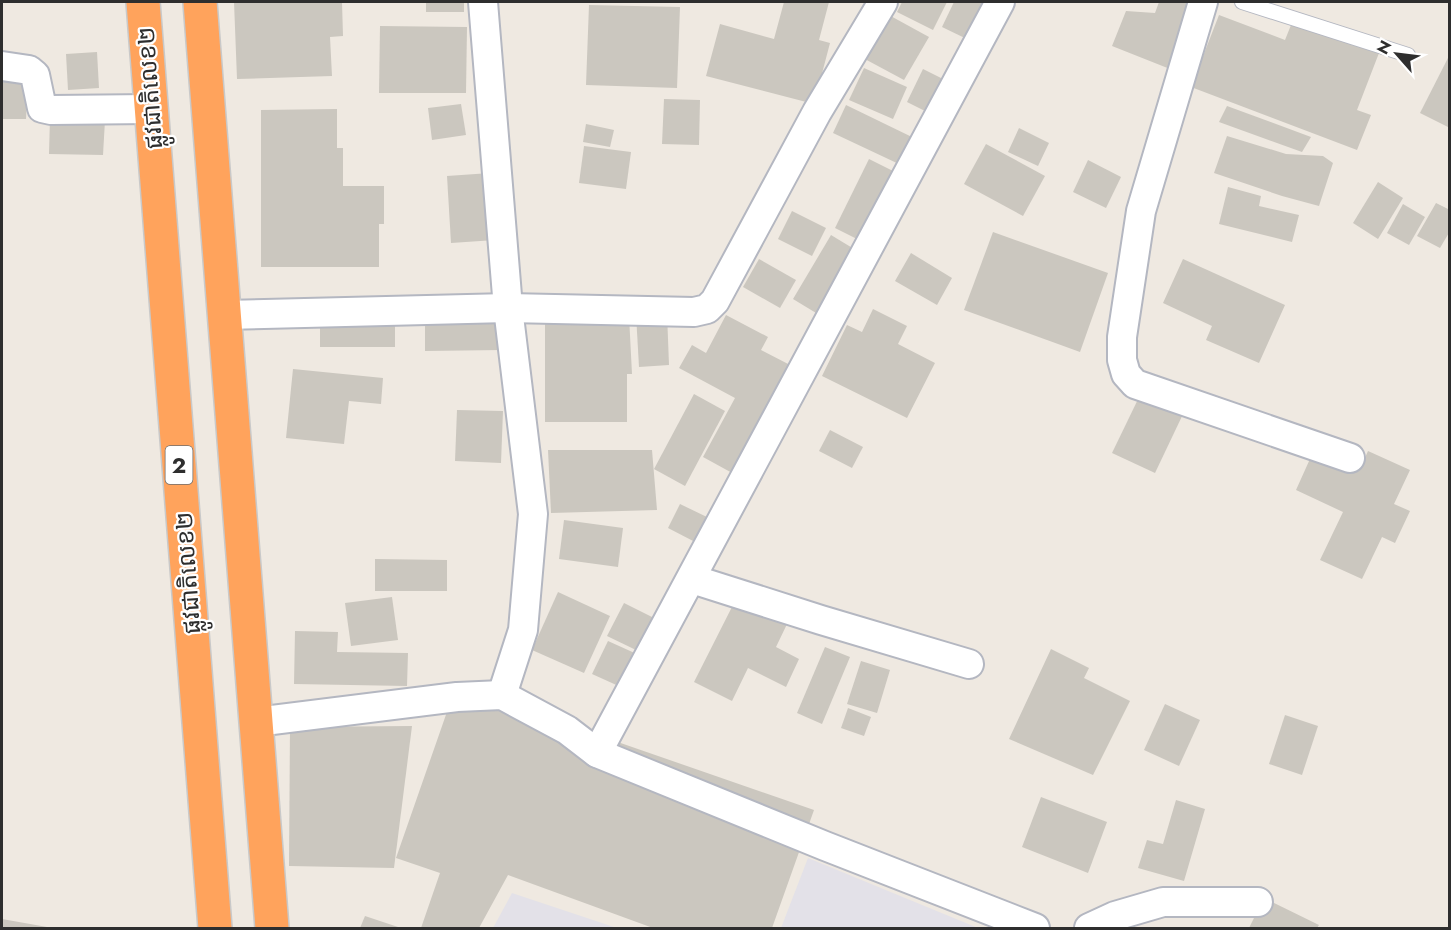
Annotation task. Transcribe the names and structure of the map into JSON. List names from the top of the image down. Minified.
{"streets":{"highway":["ផ្លូវជាតិលេខ២","2"]},"north":"top left"}
